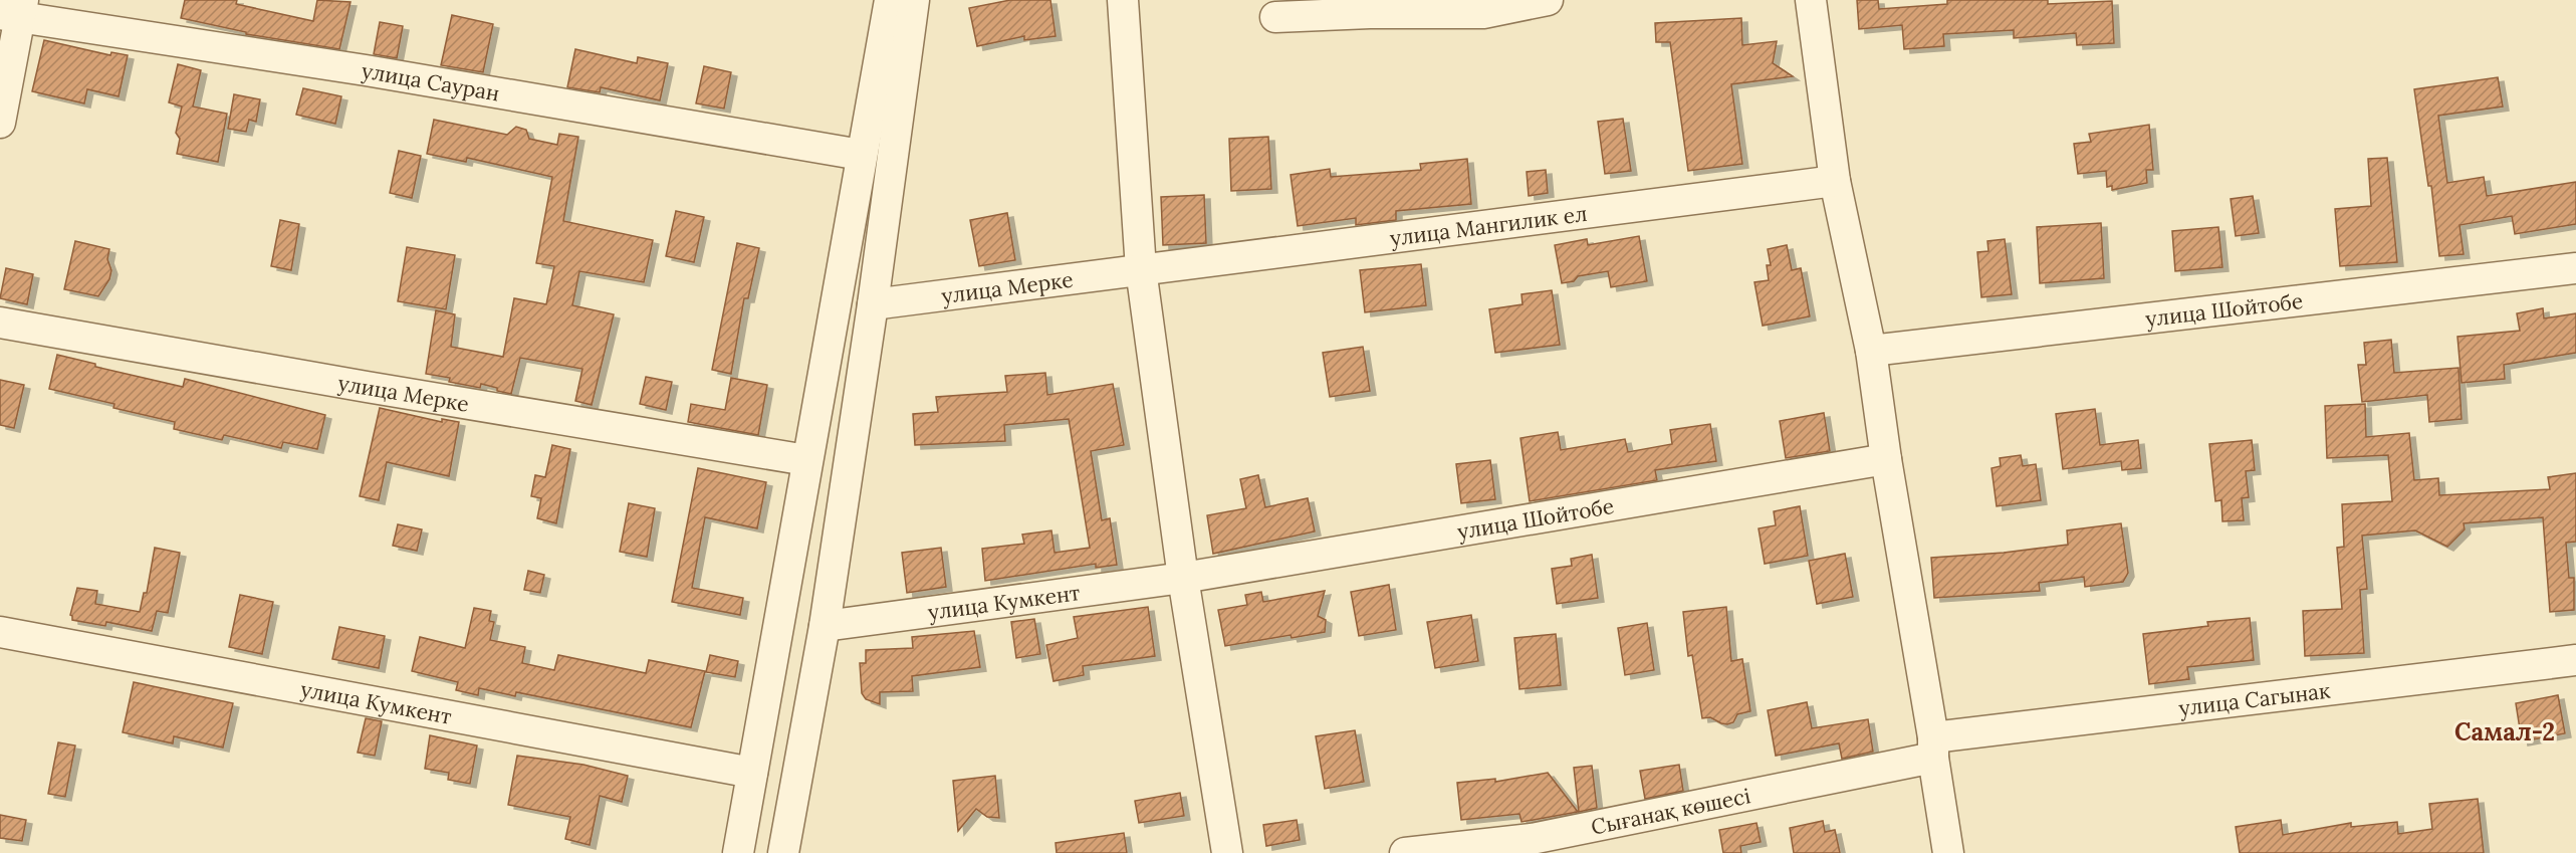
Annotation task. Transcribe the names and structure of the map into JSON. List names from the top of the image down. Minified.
{"streets":{"street":["улица Сауран","улица Мангилик ел","улица Мерке","улица Шойтобе","улица Кумкент","улица Сагынак","Сығанақ көшесі"]},"crossings":[["улица Мангилик ел","улица Мерке"],["улица Шойтобе","улица Кумкент"],["улица Сагынак","Сығанақ көшесі"]],"districts":["Самал-2"]}
